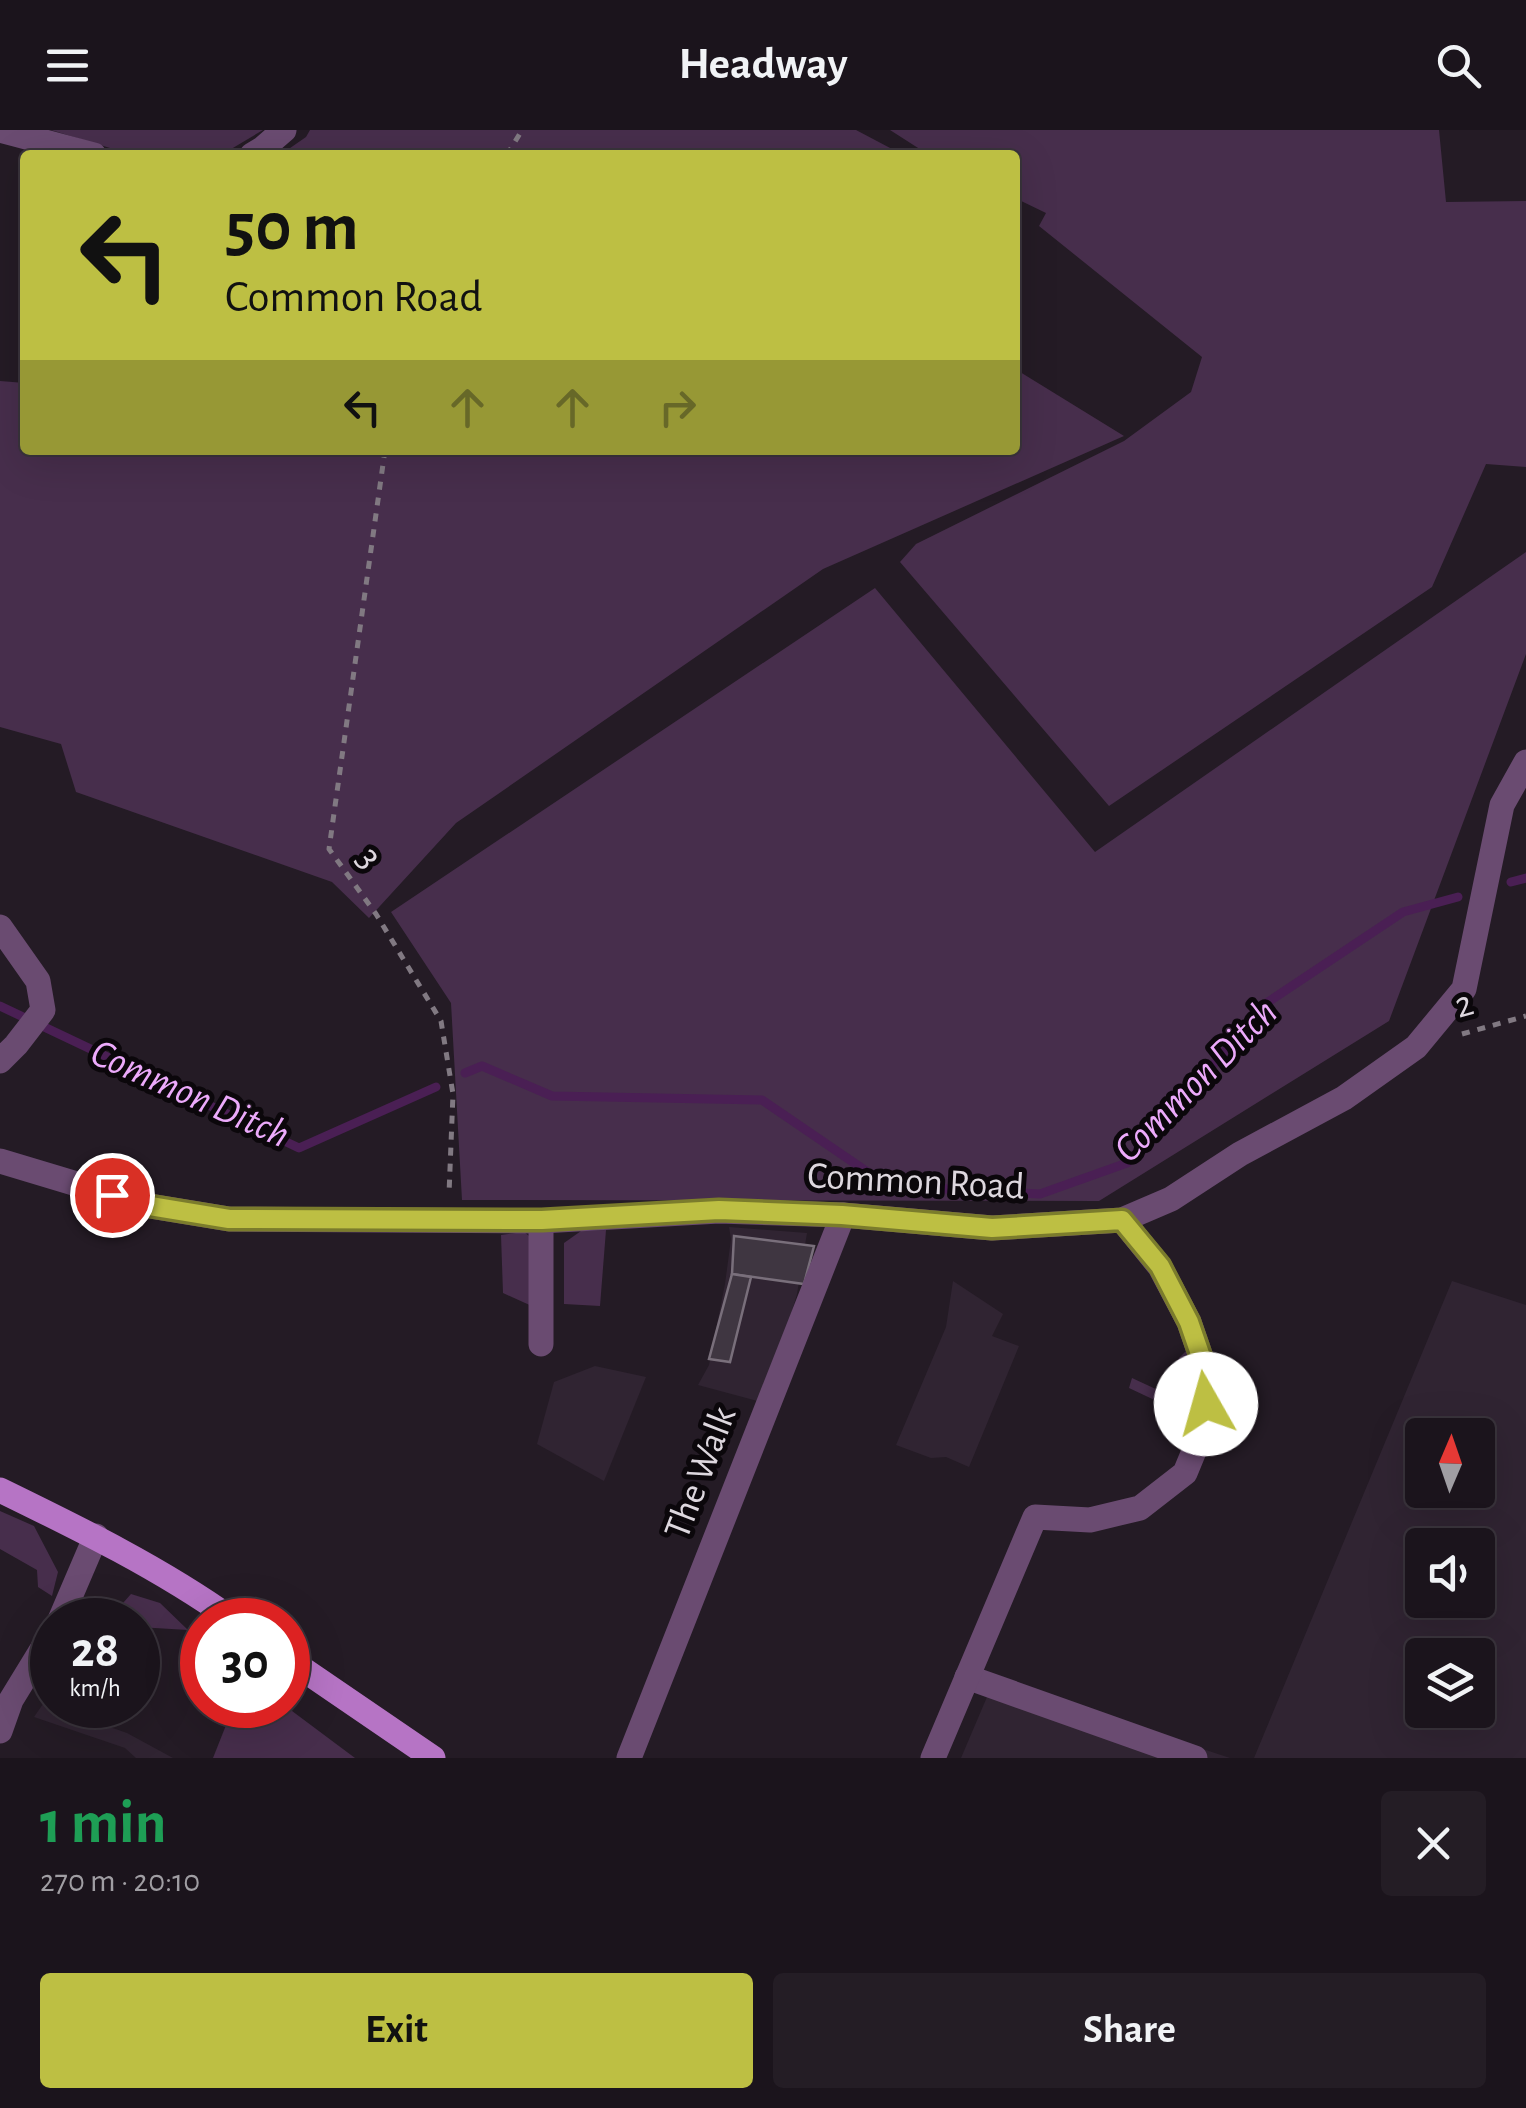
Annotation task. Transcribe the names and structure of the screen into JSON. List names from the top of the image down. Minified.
{"streets":{"street":["Common Road","The Walk"],"path":["3","2"]},"crossings":[["3","Common Road"],["2","Common Road"],["Common Road","The Walk"]],"water":["Common Ditch"],"north":"top","page":{"header":"Headway","turn":["50 m","Common Road"],"speed":"28 km/h","limit":"30","heading":["1 min","270 m · 20:10"],"buttons":["Exit","Share"]}}
